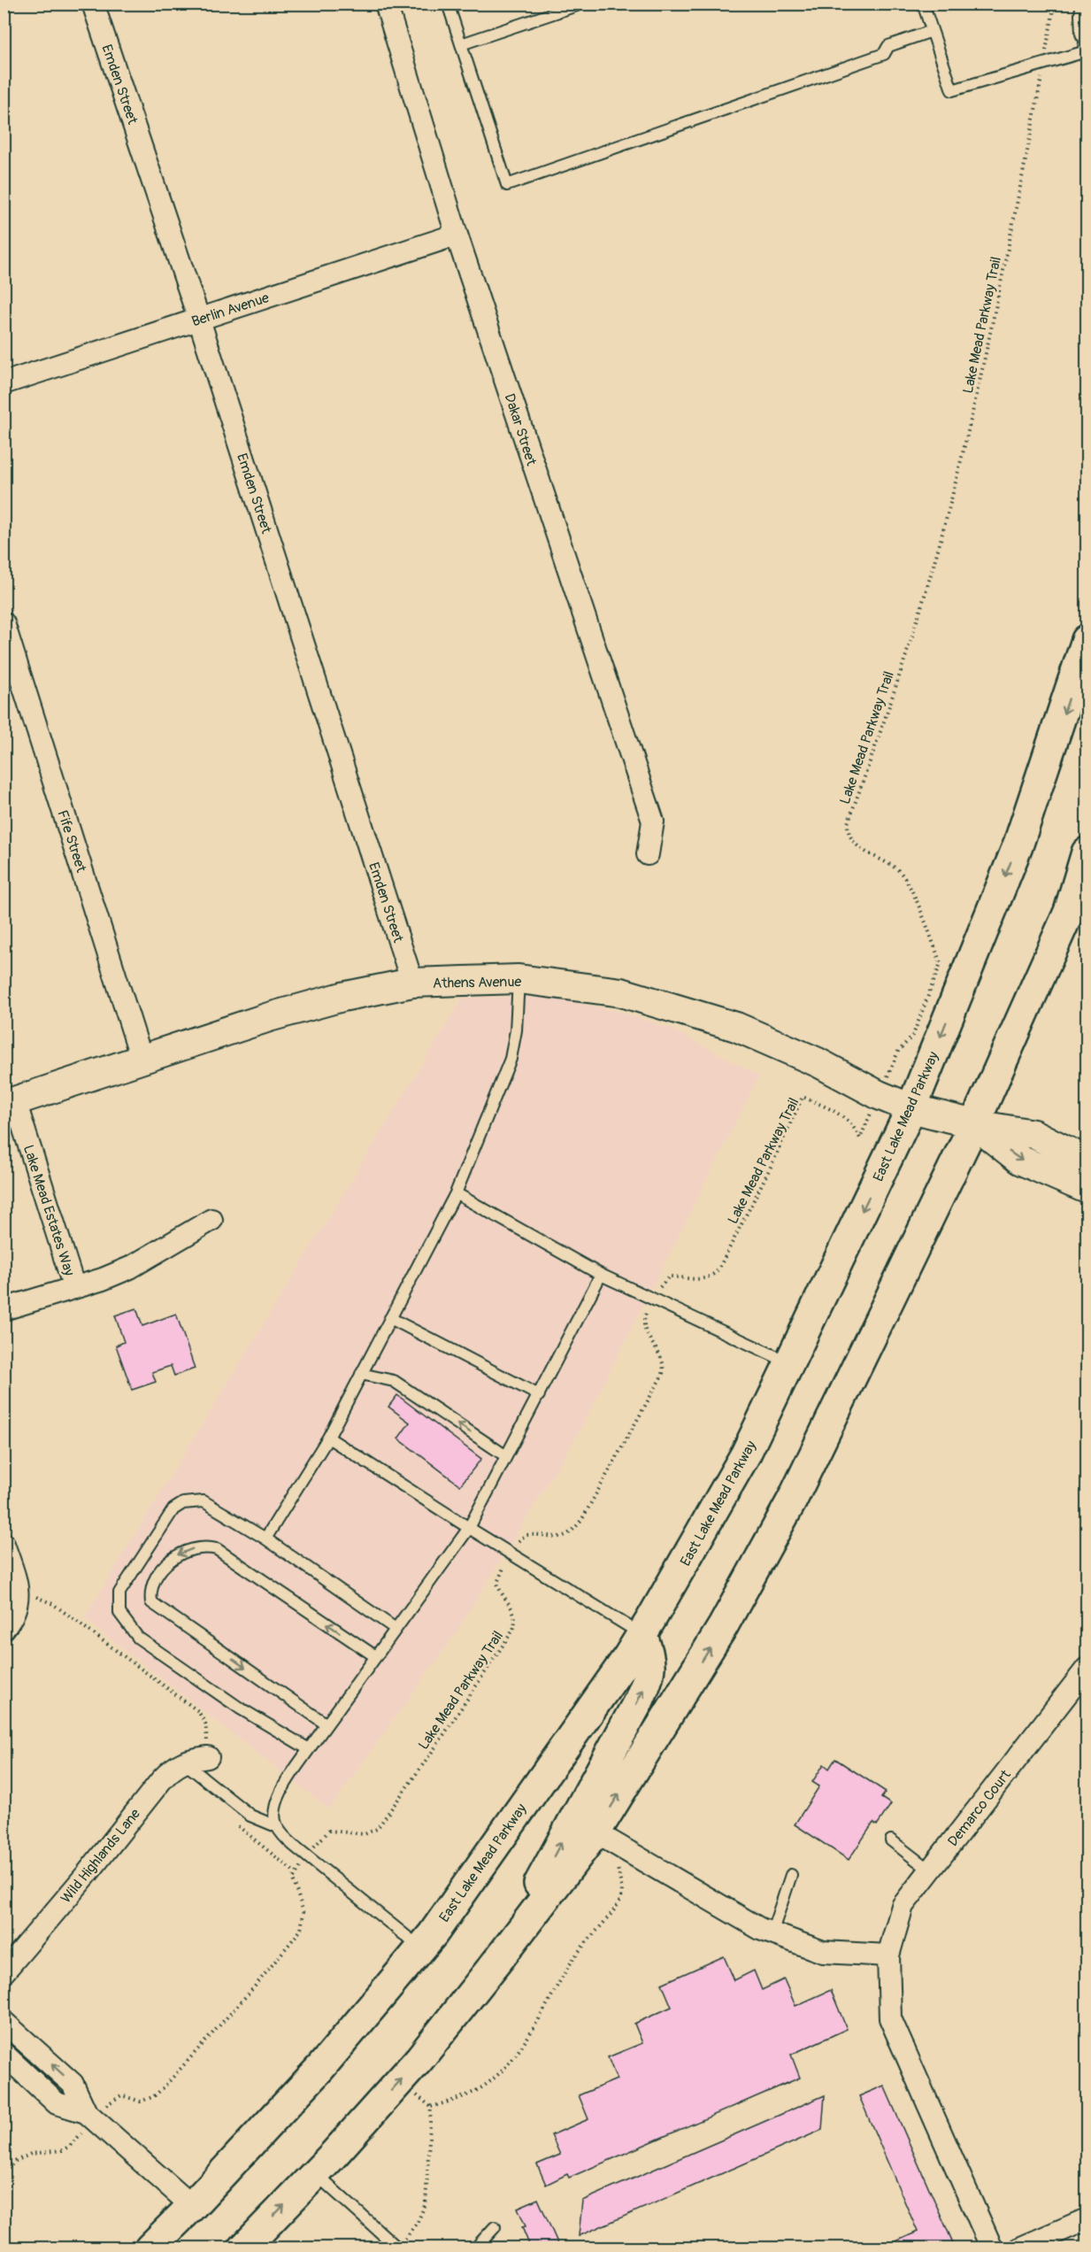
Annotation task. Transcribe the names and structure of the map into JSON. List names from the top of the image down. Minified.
{"streets":{"main road":["East Lake Mead Parkway"],"street":["Emden Street","Berlin Avenue","Dakar Street","Fife Street","Athens Avenue","Lake Mead Estates Way","Demarco Court","Wild Highlands Lane"],"path":["Lake Mead Parkway Trail"]},"crossings":[["Emden Street","Berlin Avenue"],["Emden Street","Athens Avenue"],["Berlin Avenue","Dakar Street"],["Lake Mead Parkway Trail","Athens Avenue"],["Fife Street","Athens Avenue"],["Athens Avenue","East Lake Mead Parkway"],["Athens Avenue","Lake Mead Estates Way"]]}
